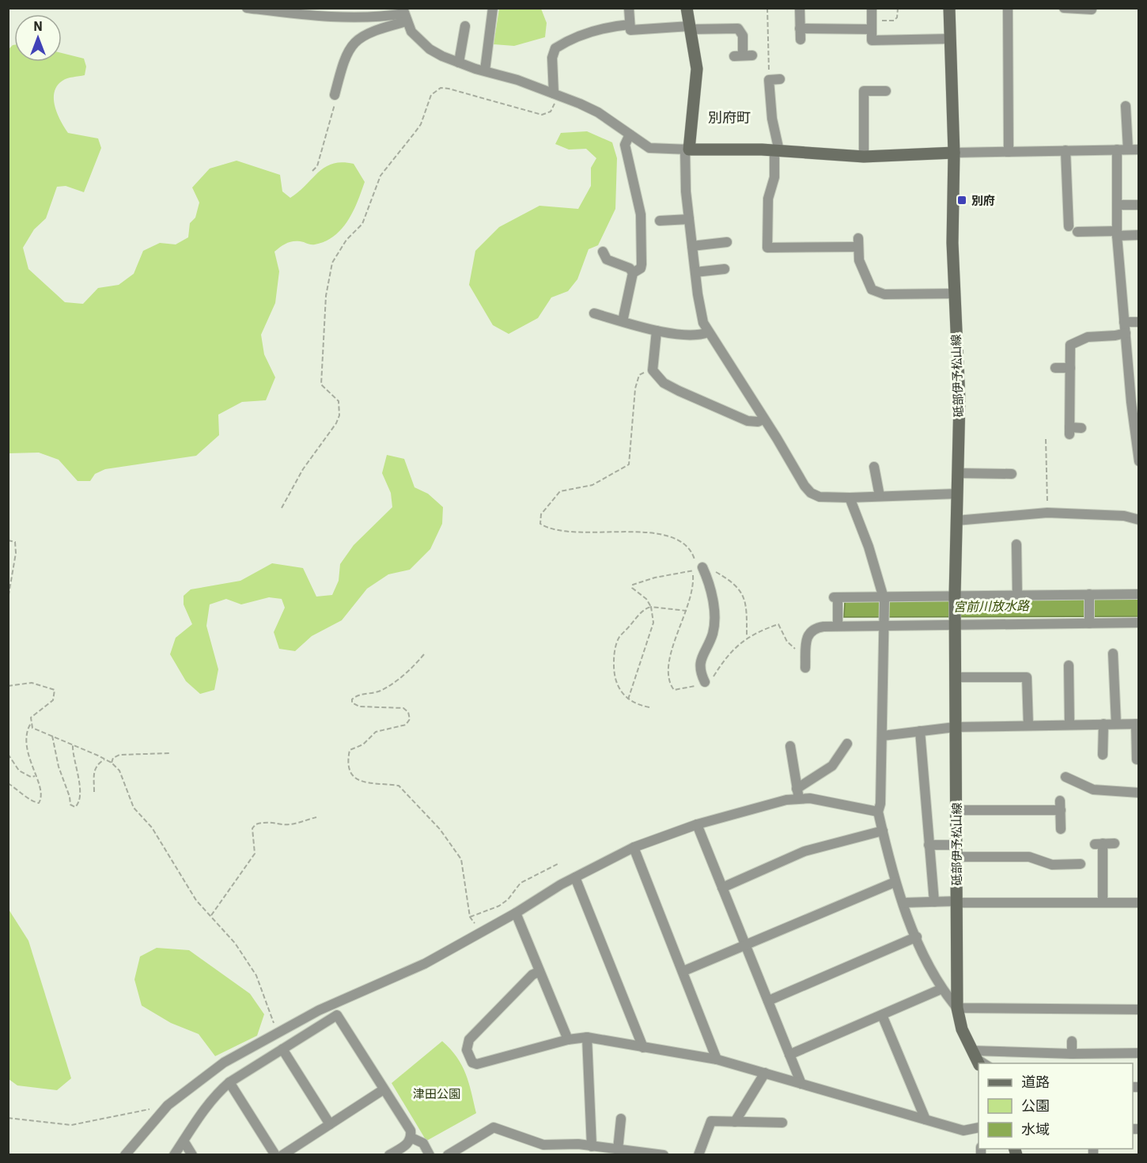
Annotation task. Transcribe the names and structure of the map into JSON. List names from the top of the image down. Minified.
{"streets":{"main road":["砥部伊予松山線"]},"districts":["別府町"],"water":["宮前川放水路"],"parks":["津田公園"],"places":{"transit":["別府"]},"legend":["道路","公園","水域"],"north":"top"}
